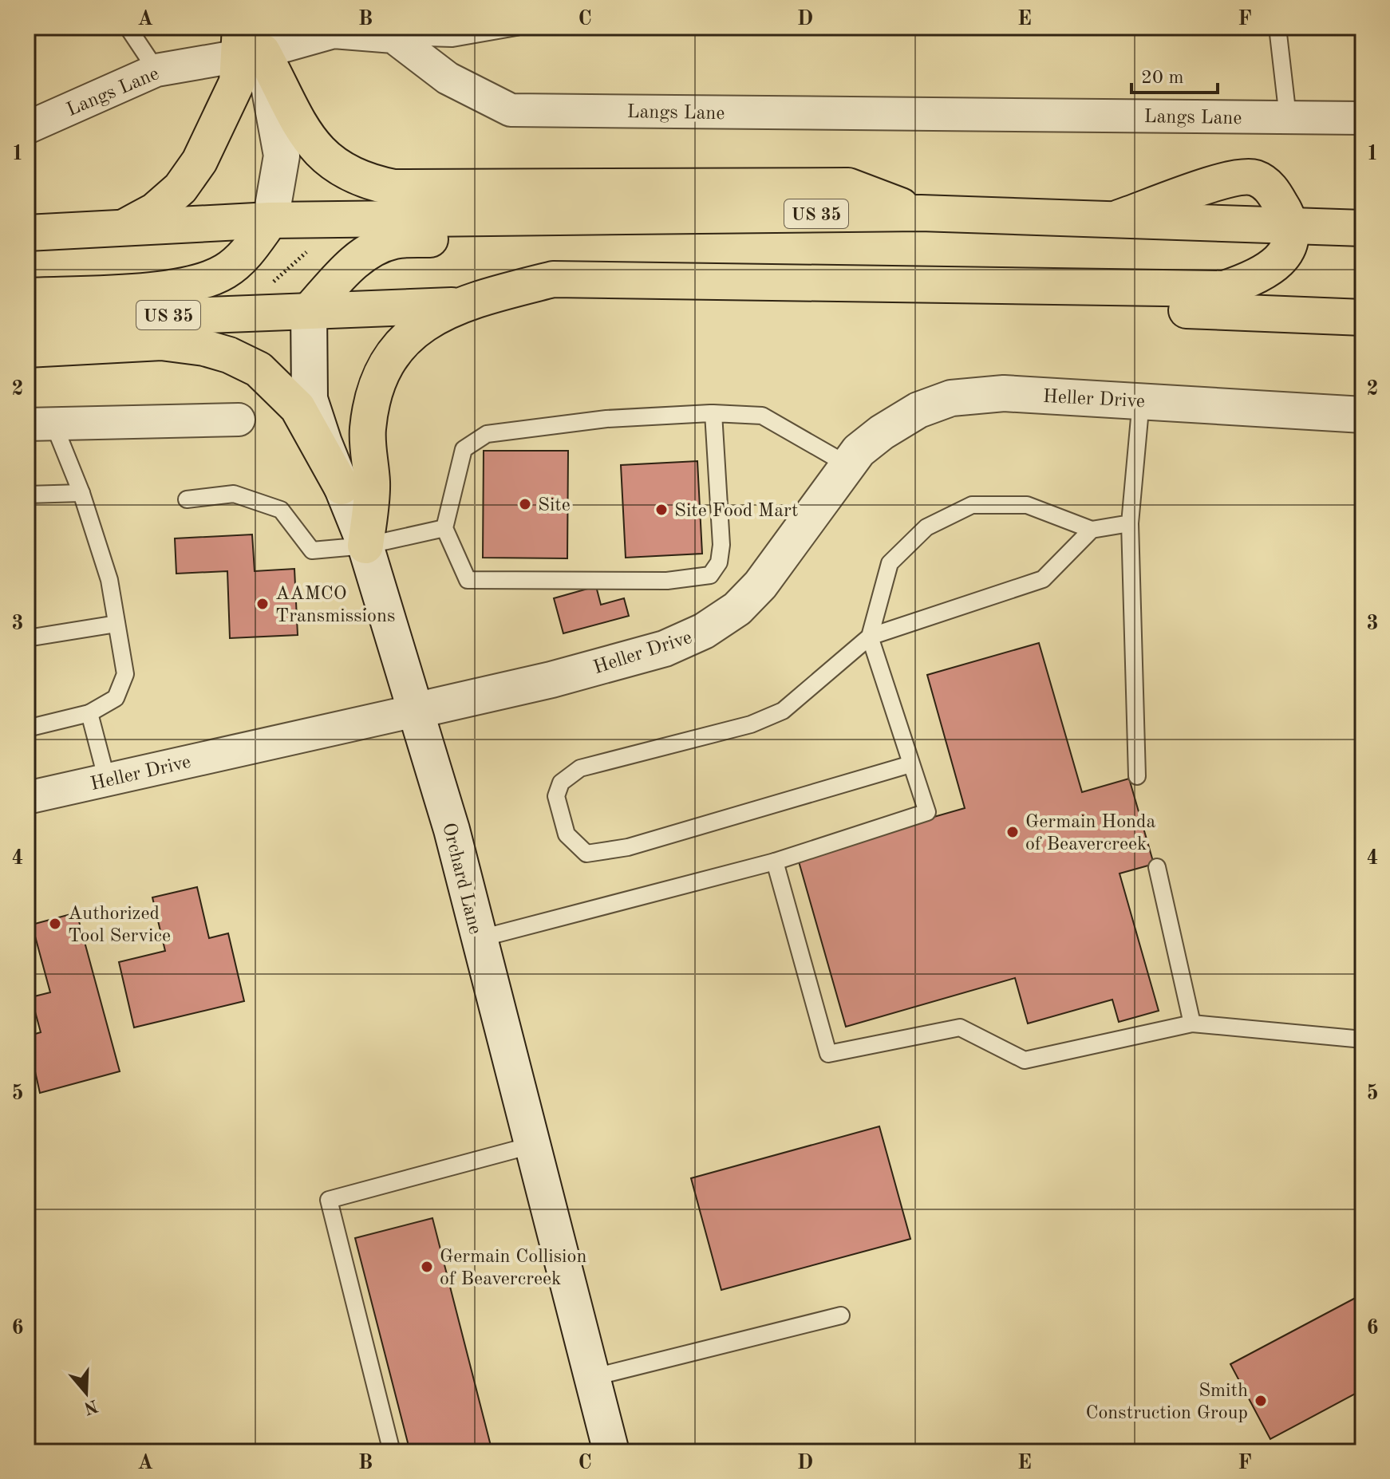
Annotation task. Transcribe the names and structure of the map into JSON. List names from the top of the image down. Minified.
{"streets":{"highway":["US 35"],"street":["Langs Lane","Heller Drive","Orchard Lane"]},"crossings":[["US 35","Orchard Lane"],["Heller Drive","Orchard Lane"]],"places":["Site","Site Food Mart","AAMCO Transmissions","Germain Honda of Beavercreek","Authorized Tool Service","Germain Collision of Beavercreek","Smith Construction Group"],"scale_bar":"20 m","north":"bottom","grid":{"columns":["A","B","C","D","E","F"],"rows":["1","2","3","4","5","6"]}}
